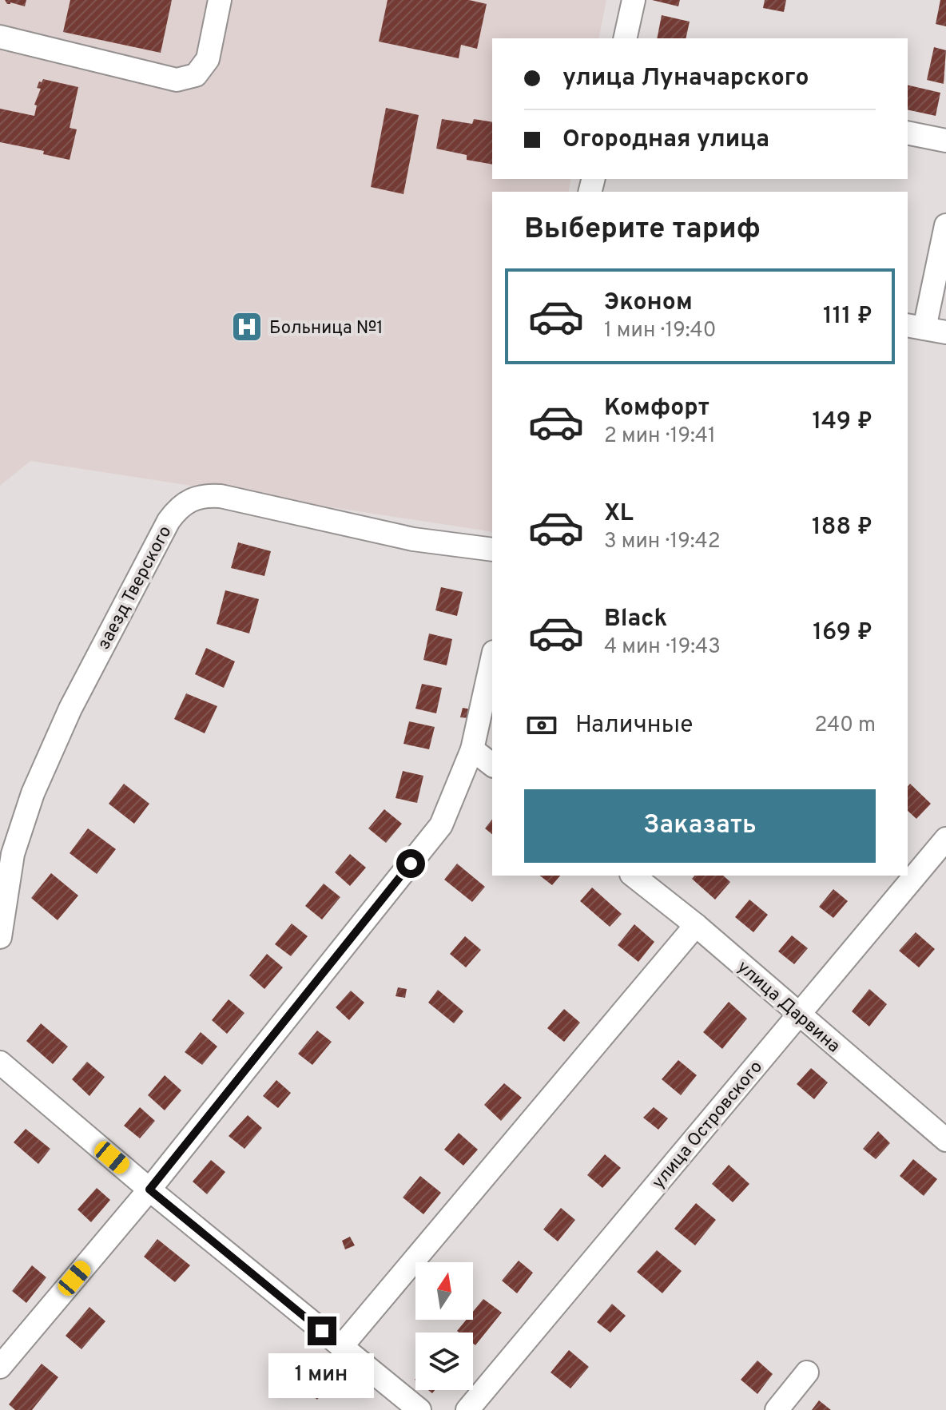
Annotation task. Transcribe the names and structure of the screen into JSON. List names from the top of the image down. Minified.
{"streets":{"street":["заезд Тверского","улица Дарвина","улица Островского"]},"crossings":[["улица Дарвина","улица Островского"]],"places":{"hospital":["Больница №1"]},"north":"top","page":{"banner":["улица Луначарского","Огородная улица"],"heading":"Выберите тариф","list":[{"name":"Эконом","note":"1 мин · 19:40","value":"111 ₽"},{"name":"Комфорт","note":"2 мин · 19:41","value":"149 ₽"},{"name":"XL","note":"3 мин · 19:42","value":"188 ₽"},{"name":"Black","note":"4 мин · 19:43","value":"169 ₽"}],"pay":["Наличные","240 m"],"buttons":"Заказать","bubble":"1 мин"}}
